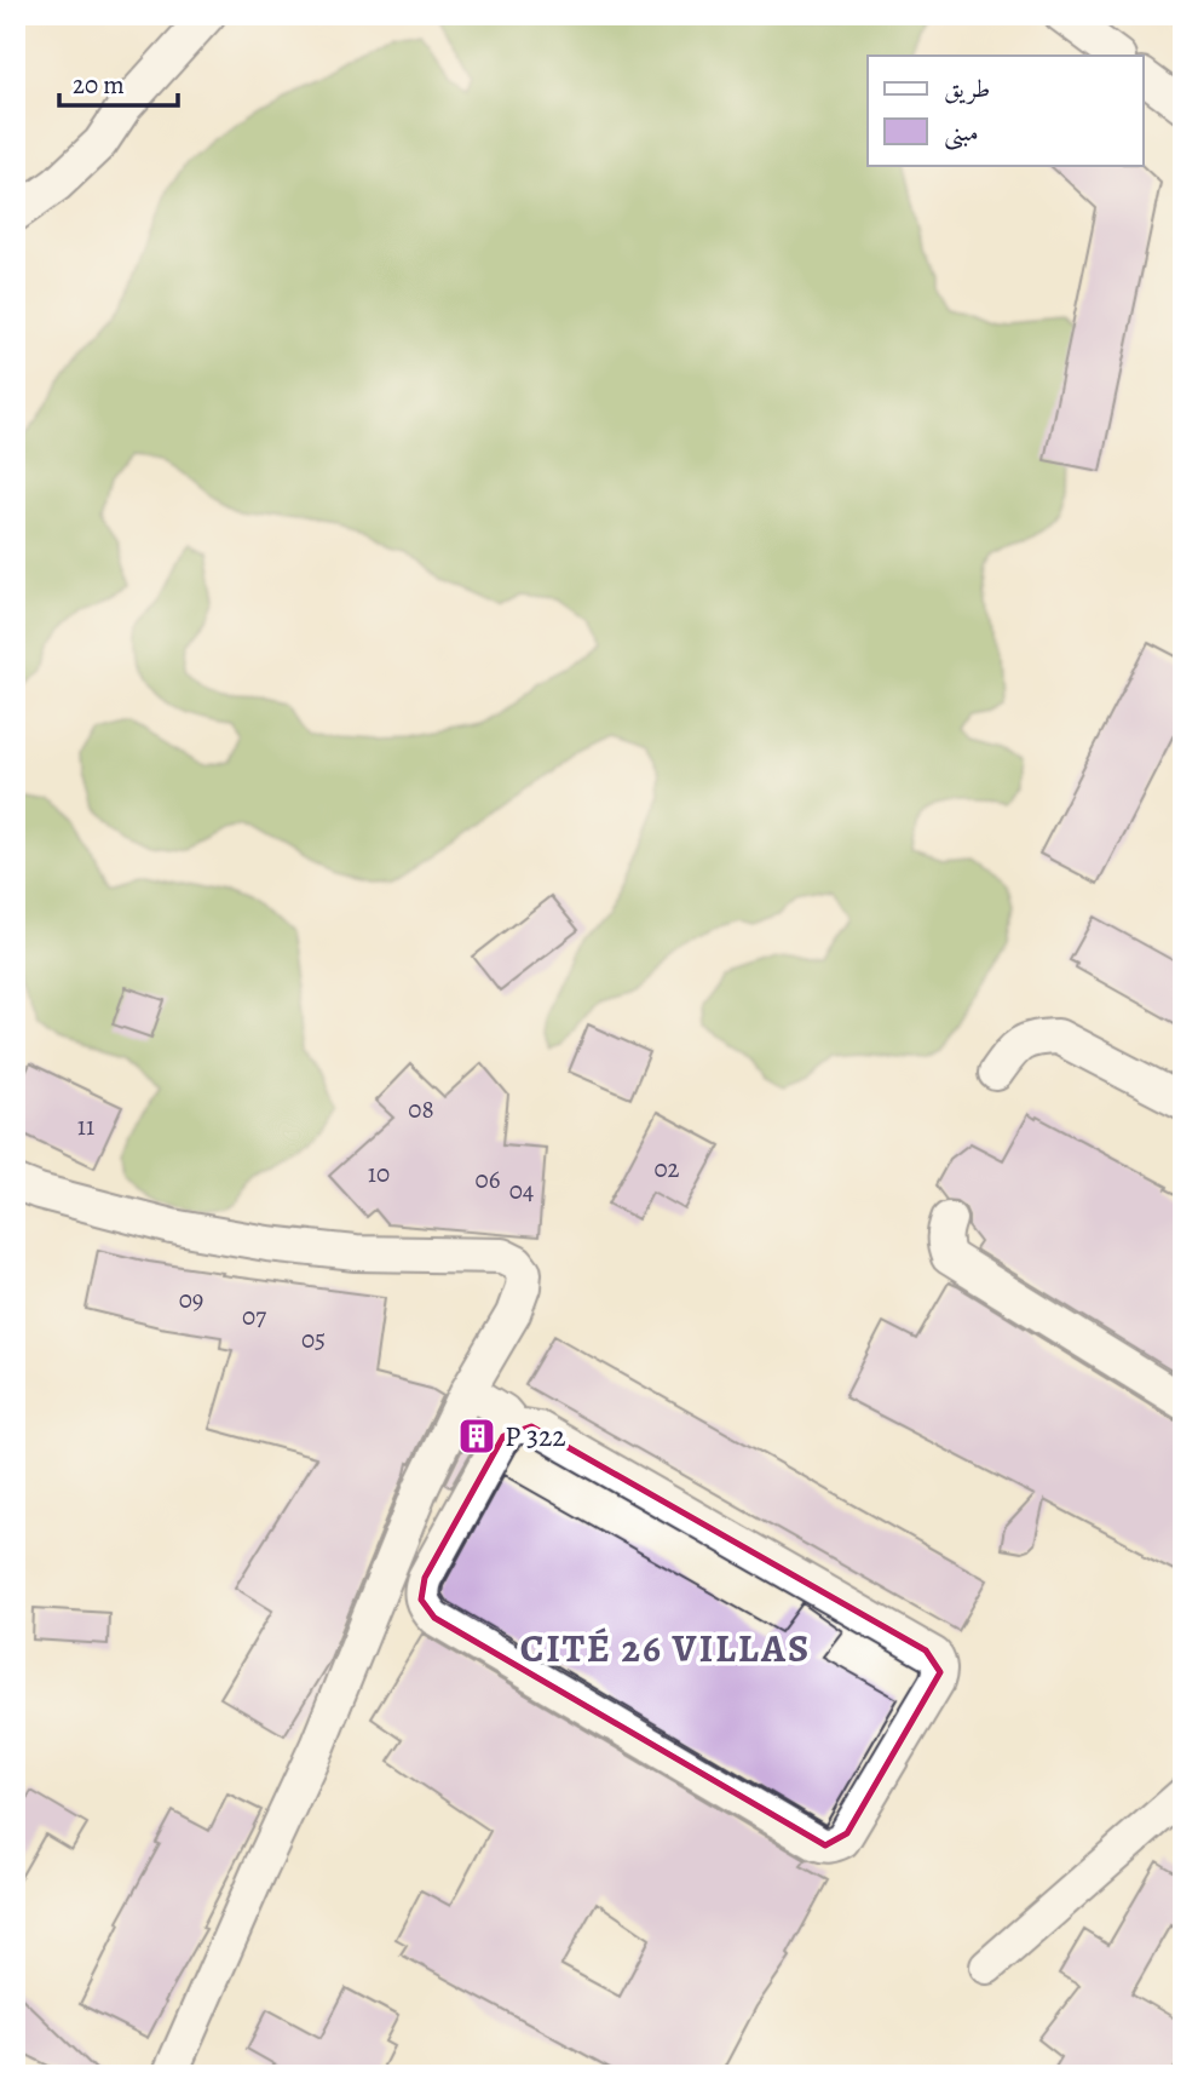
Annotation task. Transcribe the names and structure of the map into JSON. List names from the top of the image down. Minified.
{"districts":["CITÉ 26 VILLAS"],"places":{"building":["P 322"]},"house_numbers":["08","11","02","10","06","04","09","07","05"],"legend":["طريق","مبنى"],"scale_bar":"20 m"}
